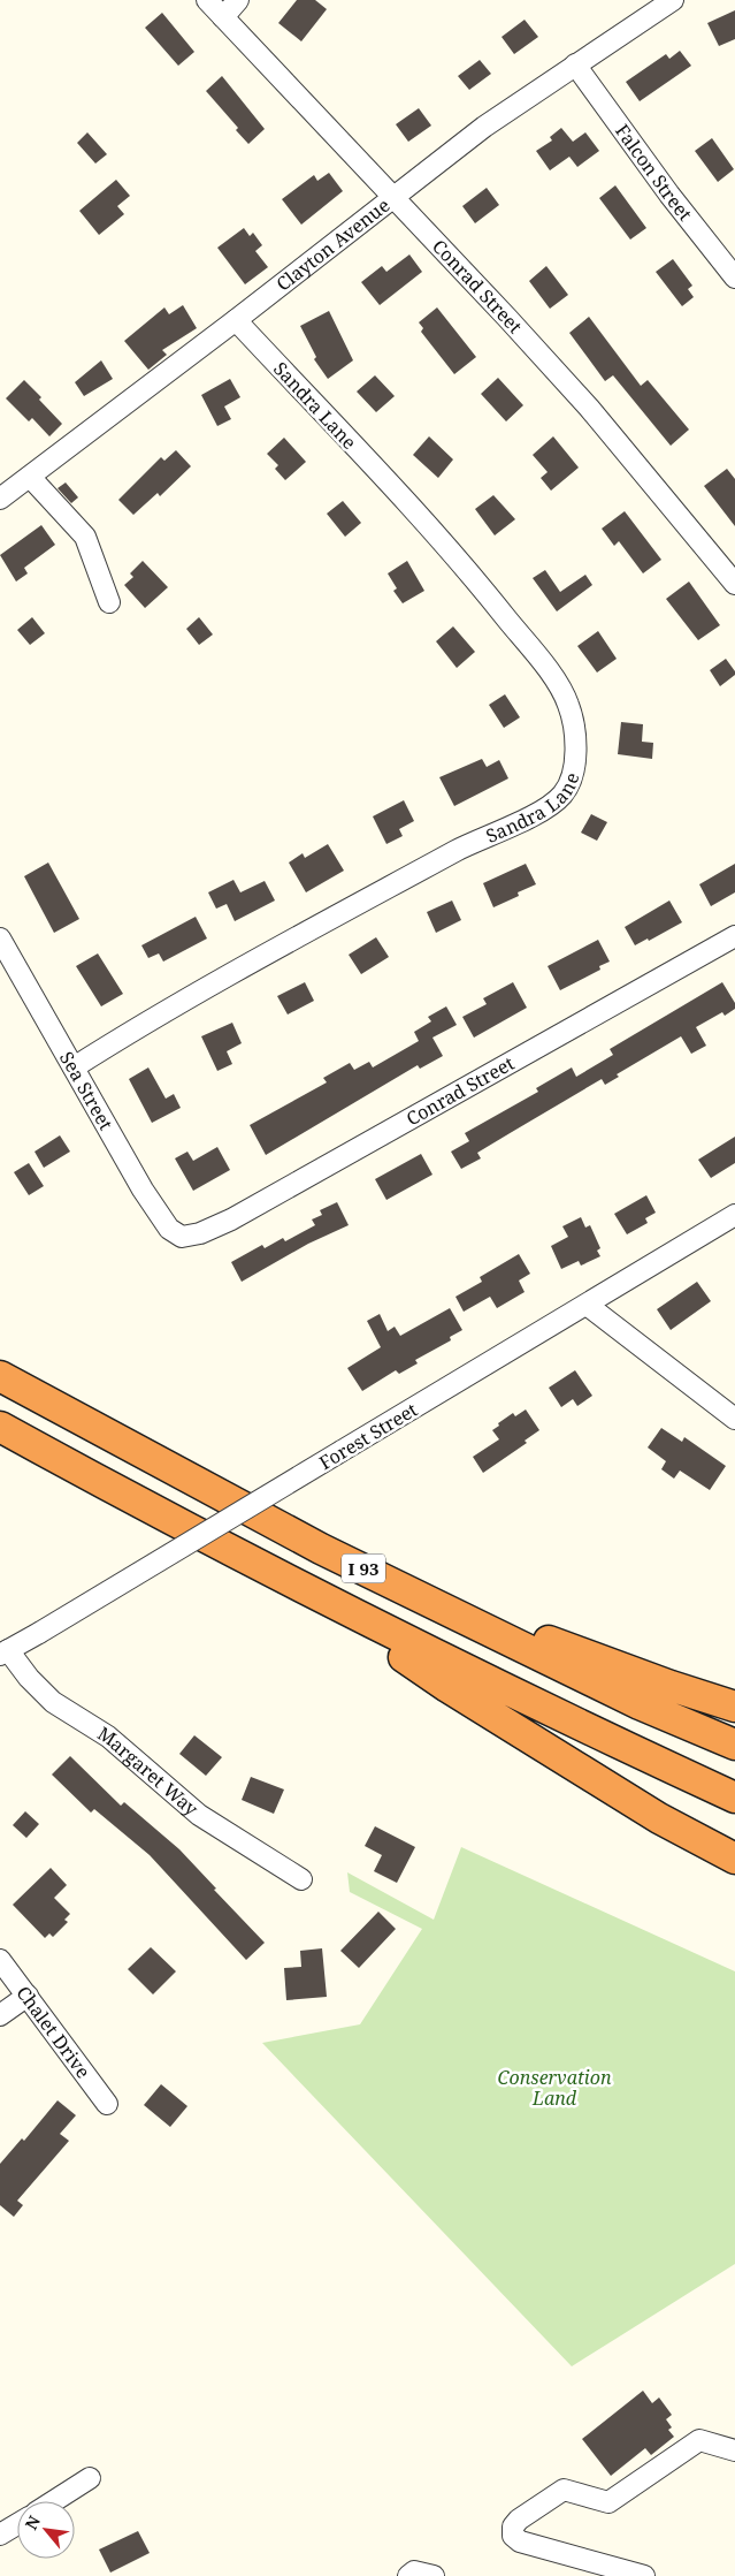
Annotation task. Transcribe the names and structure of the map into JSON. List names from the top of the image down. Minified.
{"streets":{"highway":["I 93"],"street":["Falcon Street","Clayton Avenue","Conrad Street","Sandra Lane","Sea Street","Forest Street","Margaret Way","Chalet Drive"]},"crossings":[["Falcon Street","Clayton Avenue"],["Clayton Avenue","Conrad Street"],["Clayton Avenue","Sandra Lane"],["Conrad Street","Sea Street"],["Sandra Lane","Sea Street"],["Forest Street","Margaret Way"]],"parks":["Conservation Land"],"north":"top left"}
